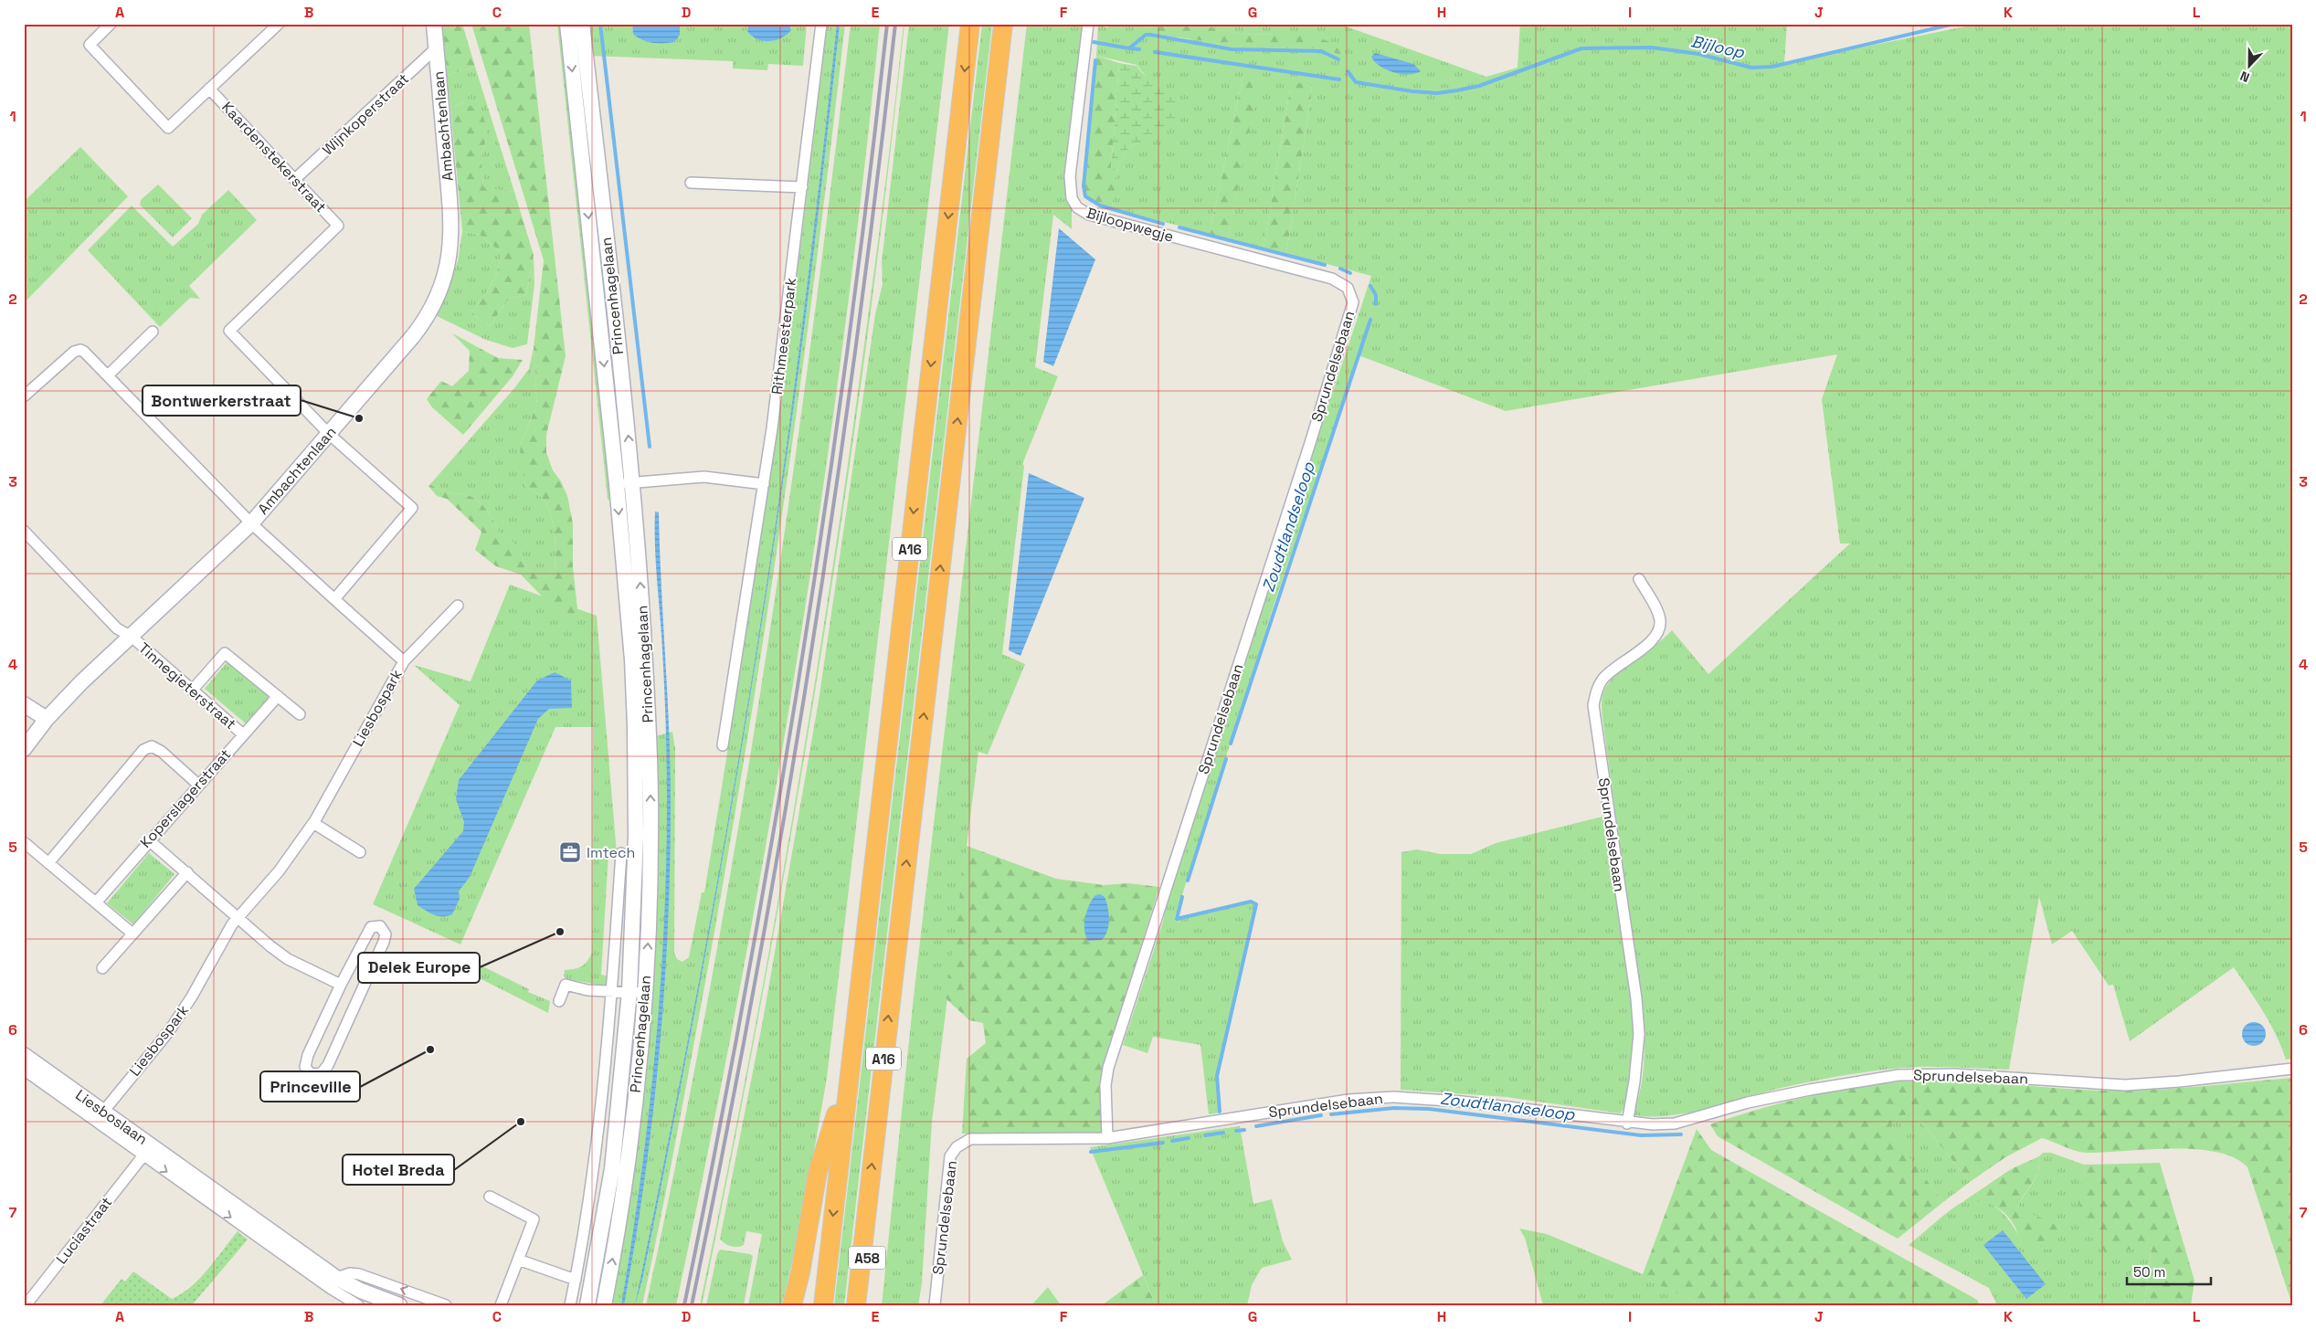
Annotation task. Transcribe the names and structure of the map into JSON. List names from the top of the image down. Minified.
{"streets":{"highway":["A16","A58"],"main road":["Ambachtenlaan","Princenhagelaan","Liesboslaan"],"street":["Wijnkoperstraat","Kaardenstekerstraat","Bijloopwegje","Rithmeesterpark","Sprundelsebaan","Tinnegieterstraat","Liesbospark","Koperslagerstraat","Luciastraat"]},"crossings":[["Wijnkoperstraat","Ambachtenlaan"],["Wijnkoperstraat","Kaardenstekerstraat"],["Ambachtenlaan","Kaardenstekerstraat"],["Ambachtenlaan","Tinnegieterstraat"],["Bijloopwegje","Sprundelsebaan"],["A16","A58"],["Tinnegieterstraat","Koperslagerstraat"],["Liesbospark","Liesboslaan"],["Liesboslaan","Luciastraat"]],"water":["Bijloop","Zoudtlandseloop"],"places":{"other":["Bontwerkerstraat","Delek Europe","Princeville","Hotel Breda"],"office":["Imtech"]},"scale_bar":"50 m","north":"bottom","grid":{"columns":["A","B","C","D","E","F","G","H","I","J","K","L"],"rows":["1","2","3","4","5","6","7"]}}
